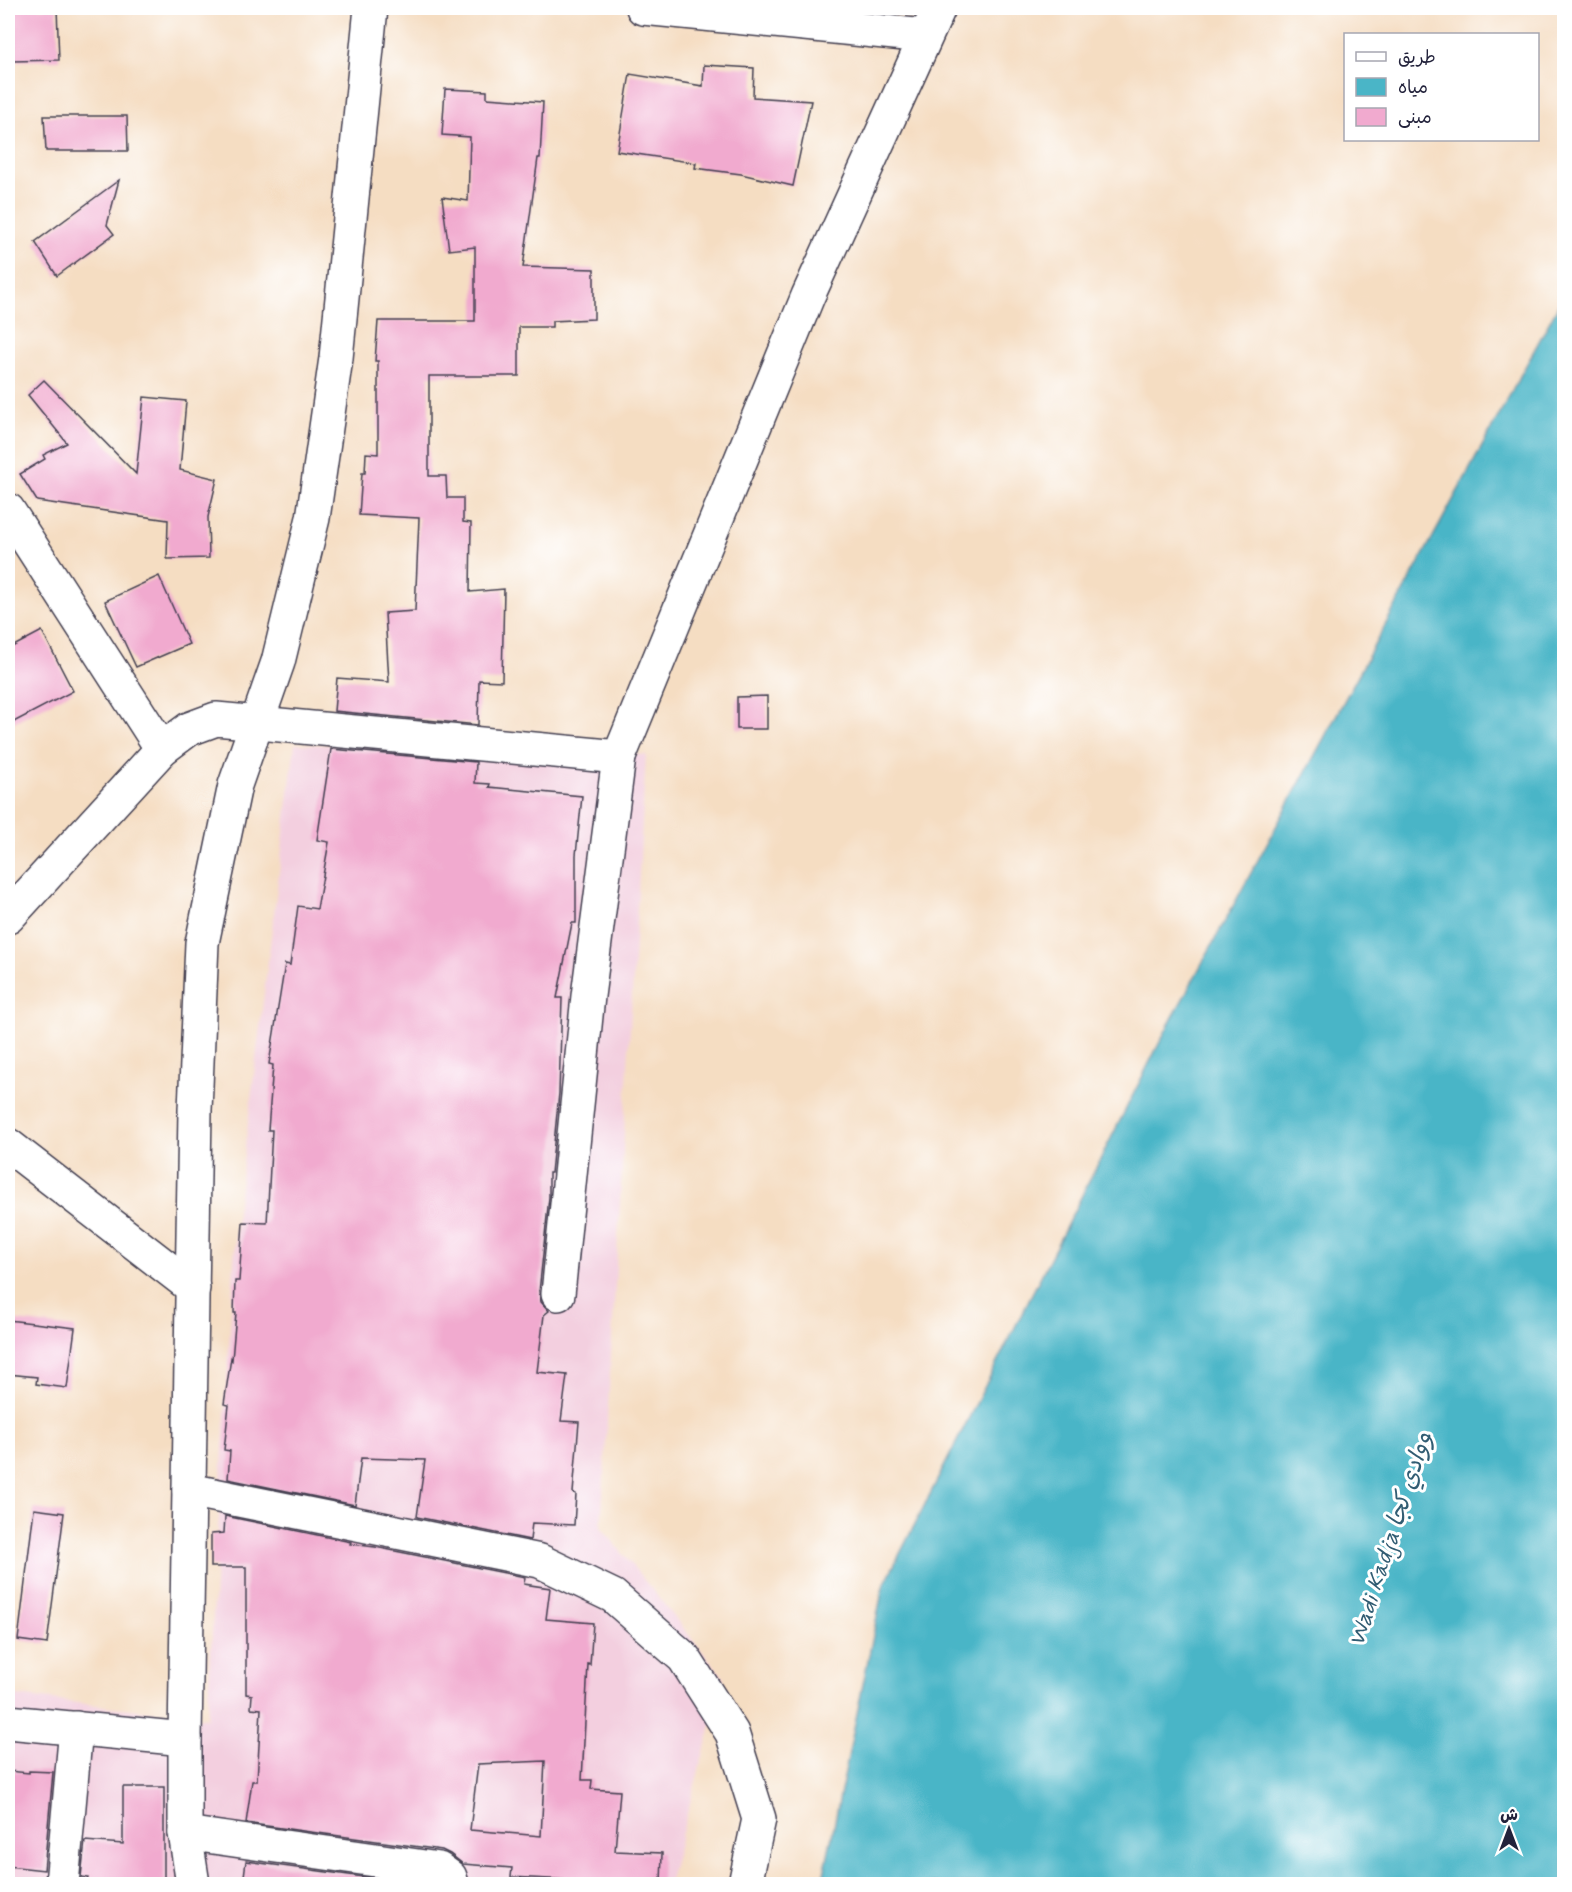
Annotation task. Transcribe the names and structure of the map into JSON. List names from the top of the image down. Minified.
{"water":["Wadi Kadja ووادي كجا"],"legend":["طريق","مياه","مبنى"],"north":"top"}
